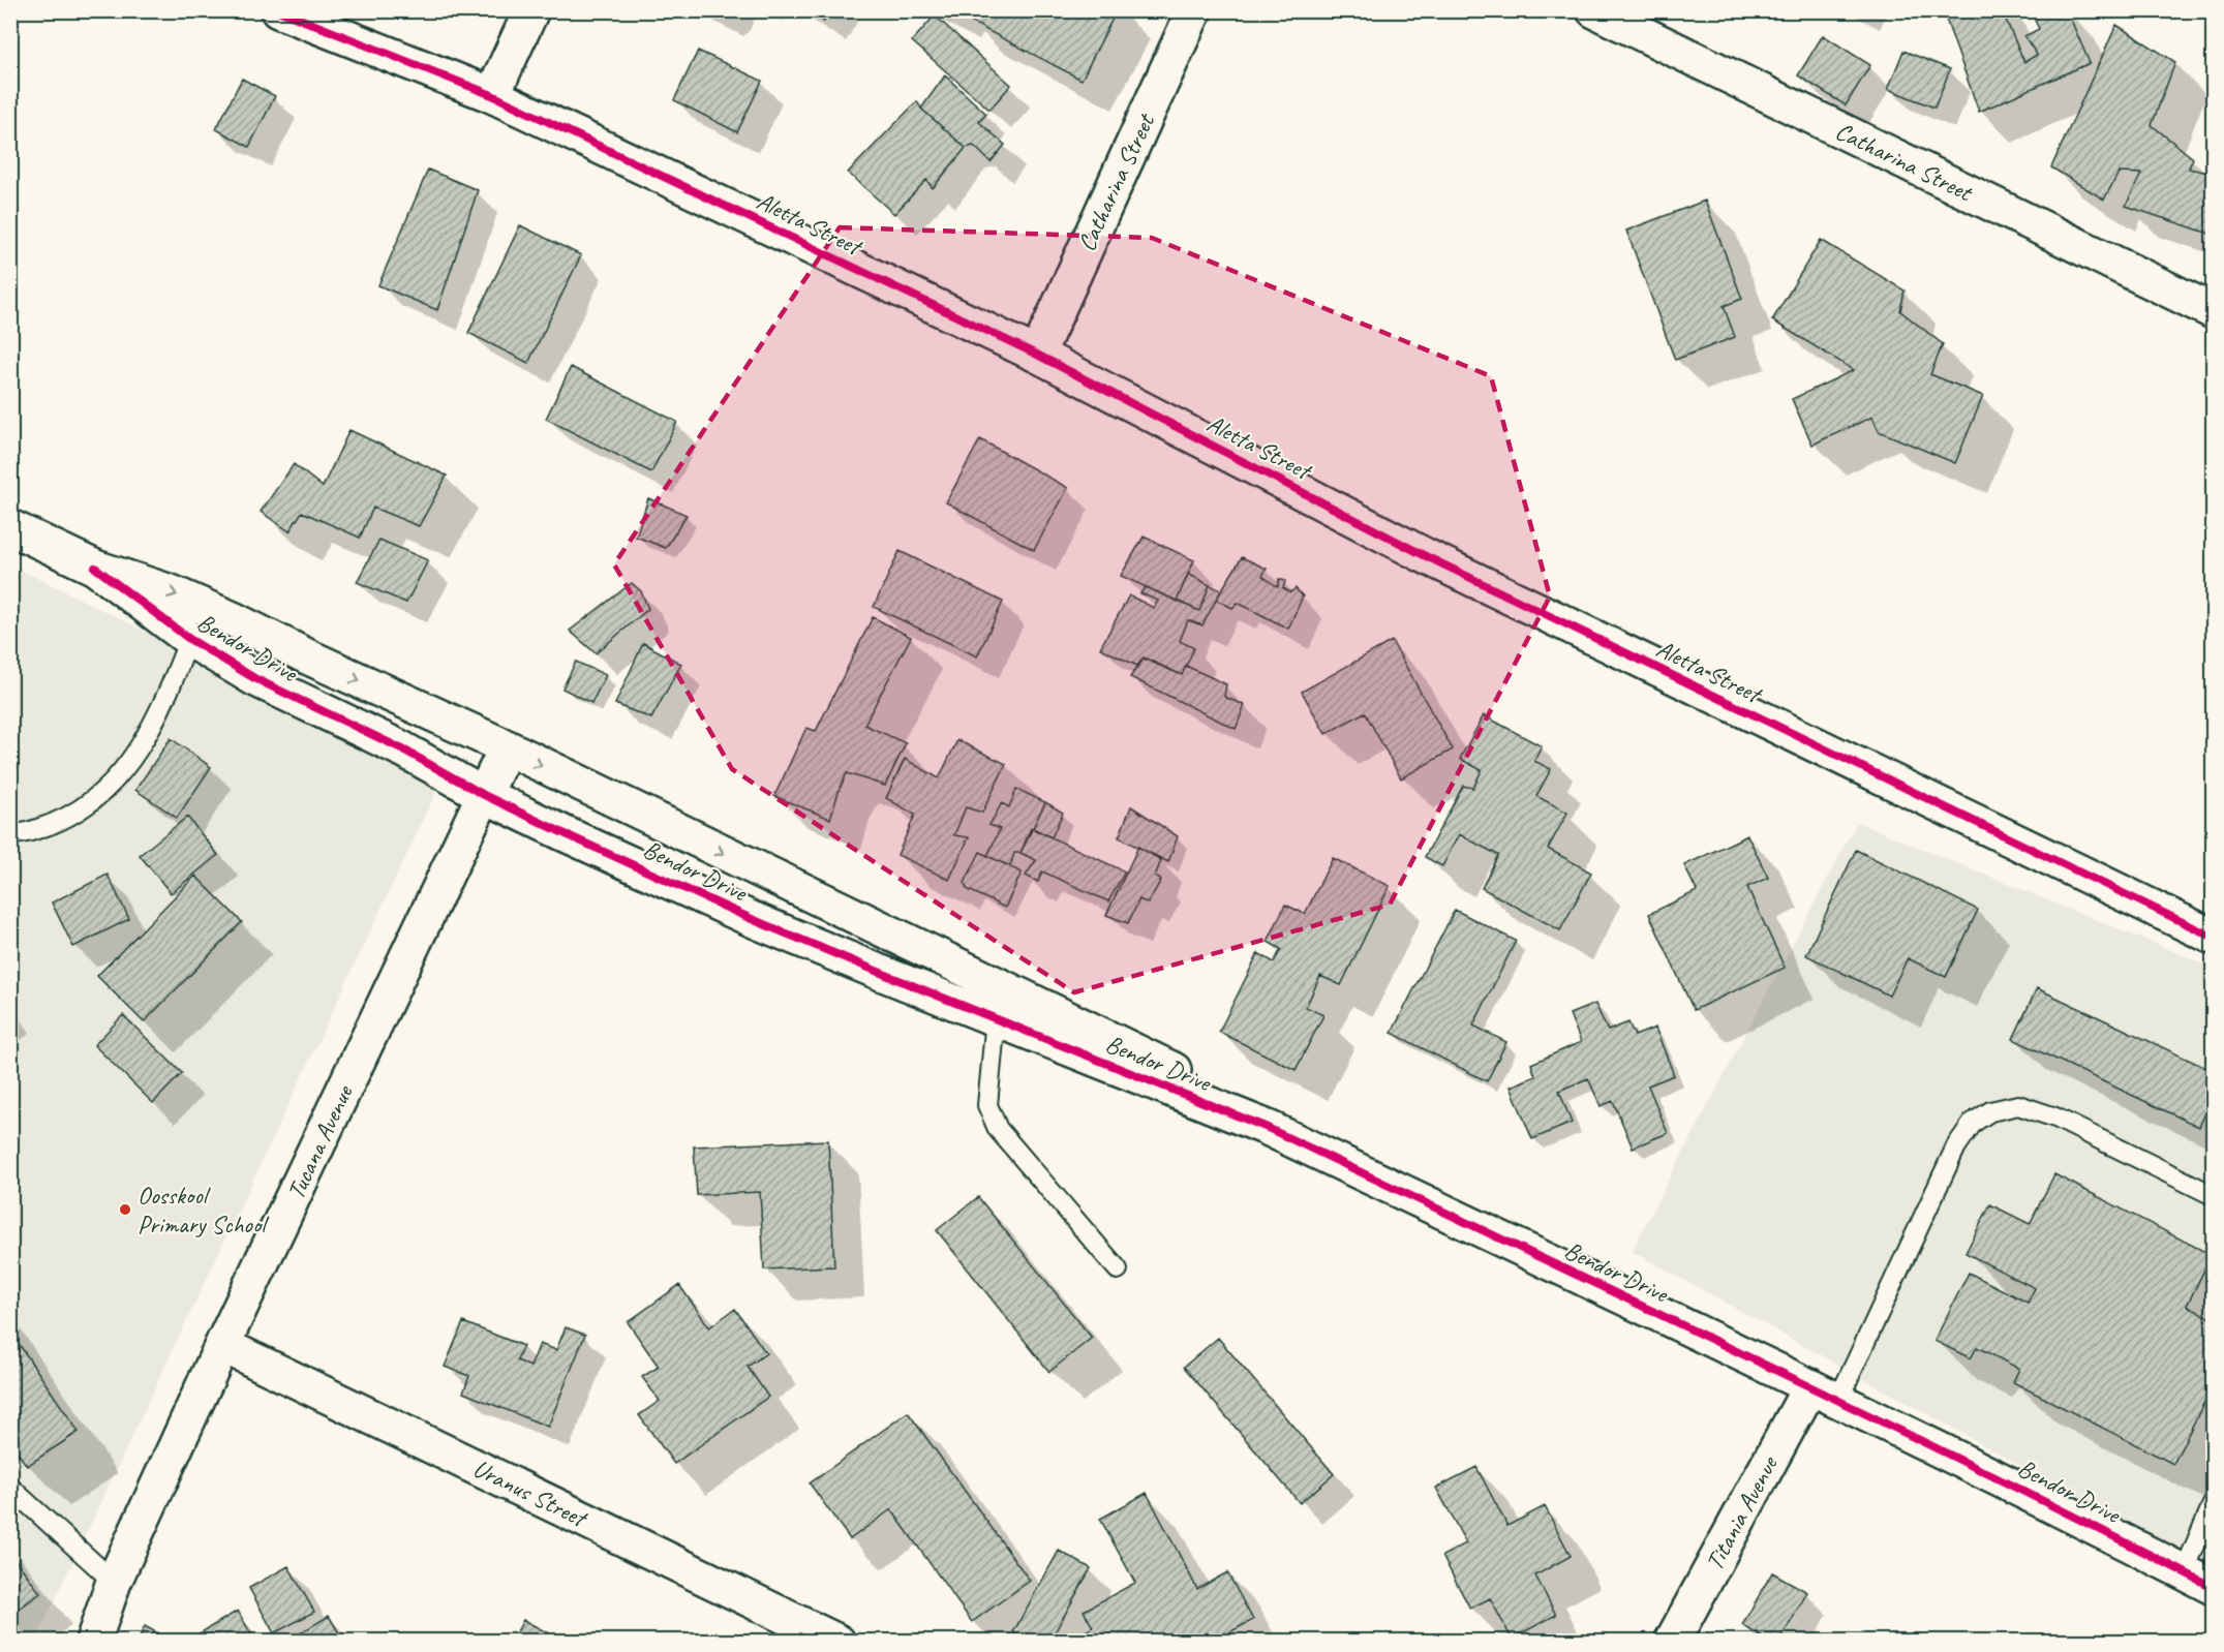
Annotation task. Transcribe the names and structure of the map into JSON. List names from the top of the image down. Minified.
{"streets":{"street":["Catharina Street","Aletta Street","Bendor Drive","Tucana Avenue","Uranus Street","Titania Avenue"]},"crossings":[["Catharina Street","Aletta Street"],["Bendor Drive","Tucana Avenue"],["Bendor Drive","Titania Avenue"],["Tucana Avenue","Uranus Street"]],"places":["Oosskool Primary School"]}
